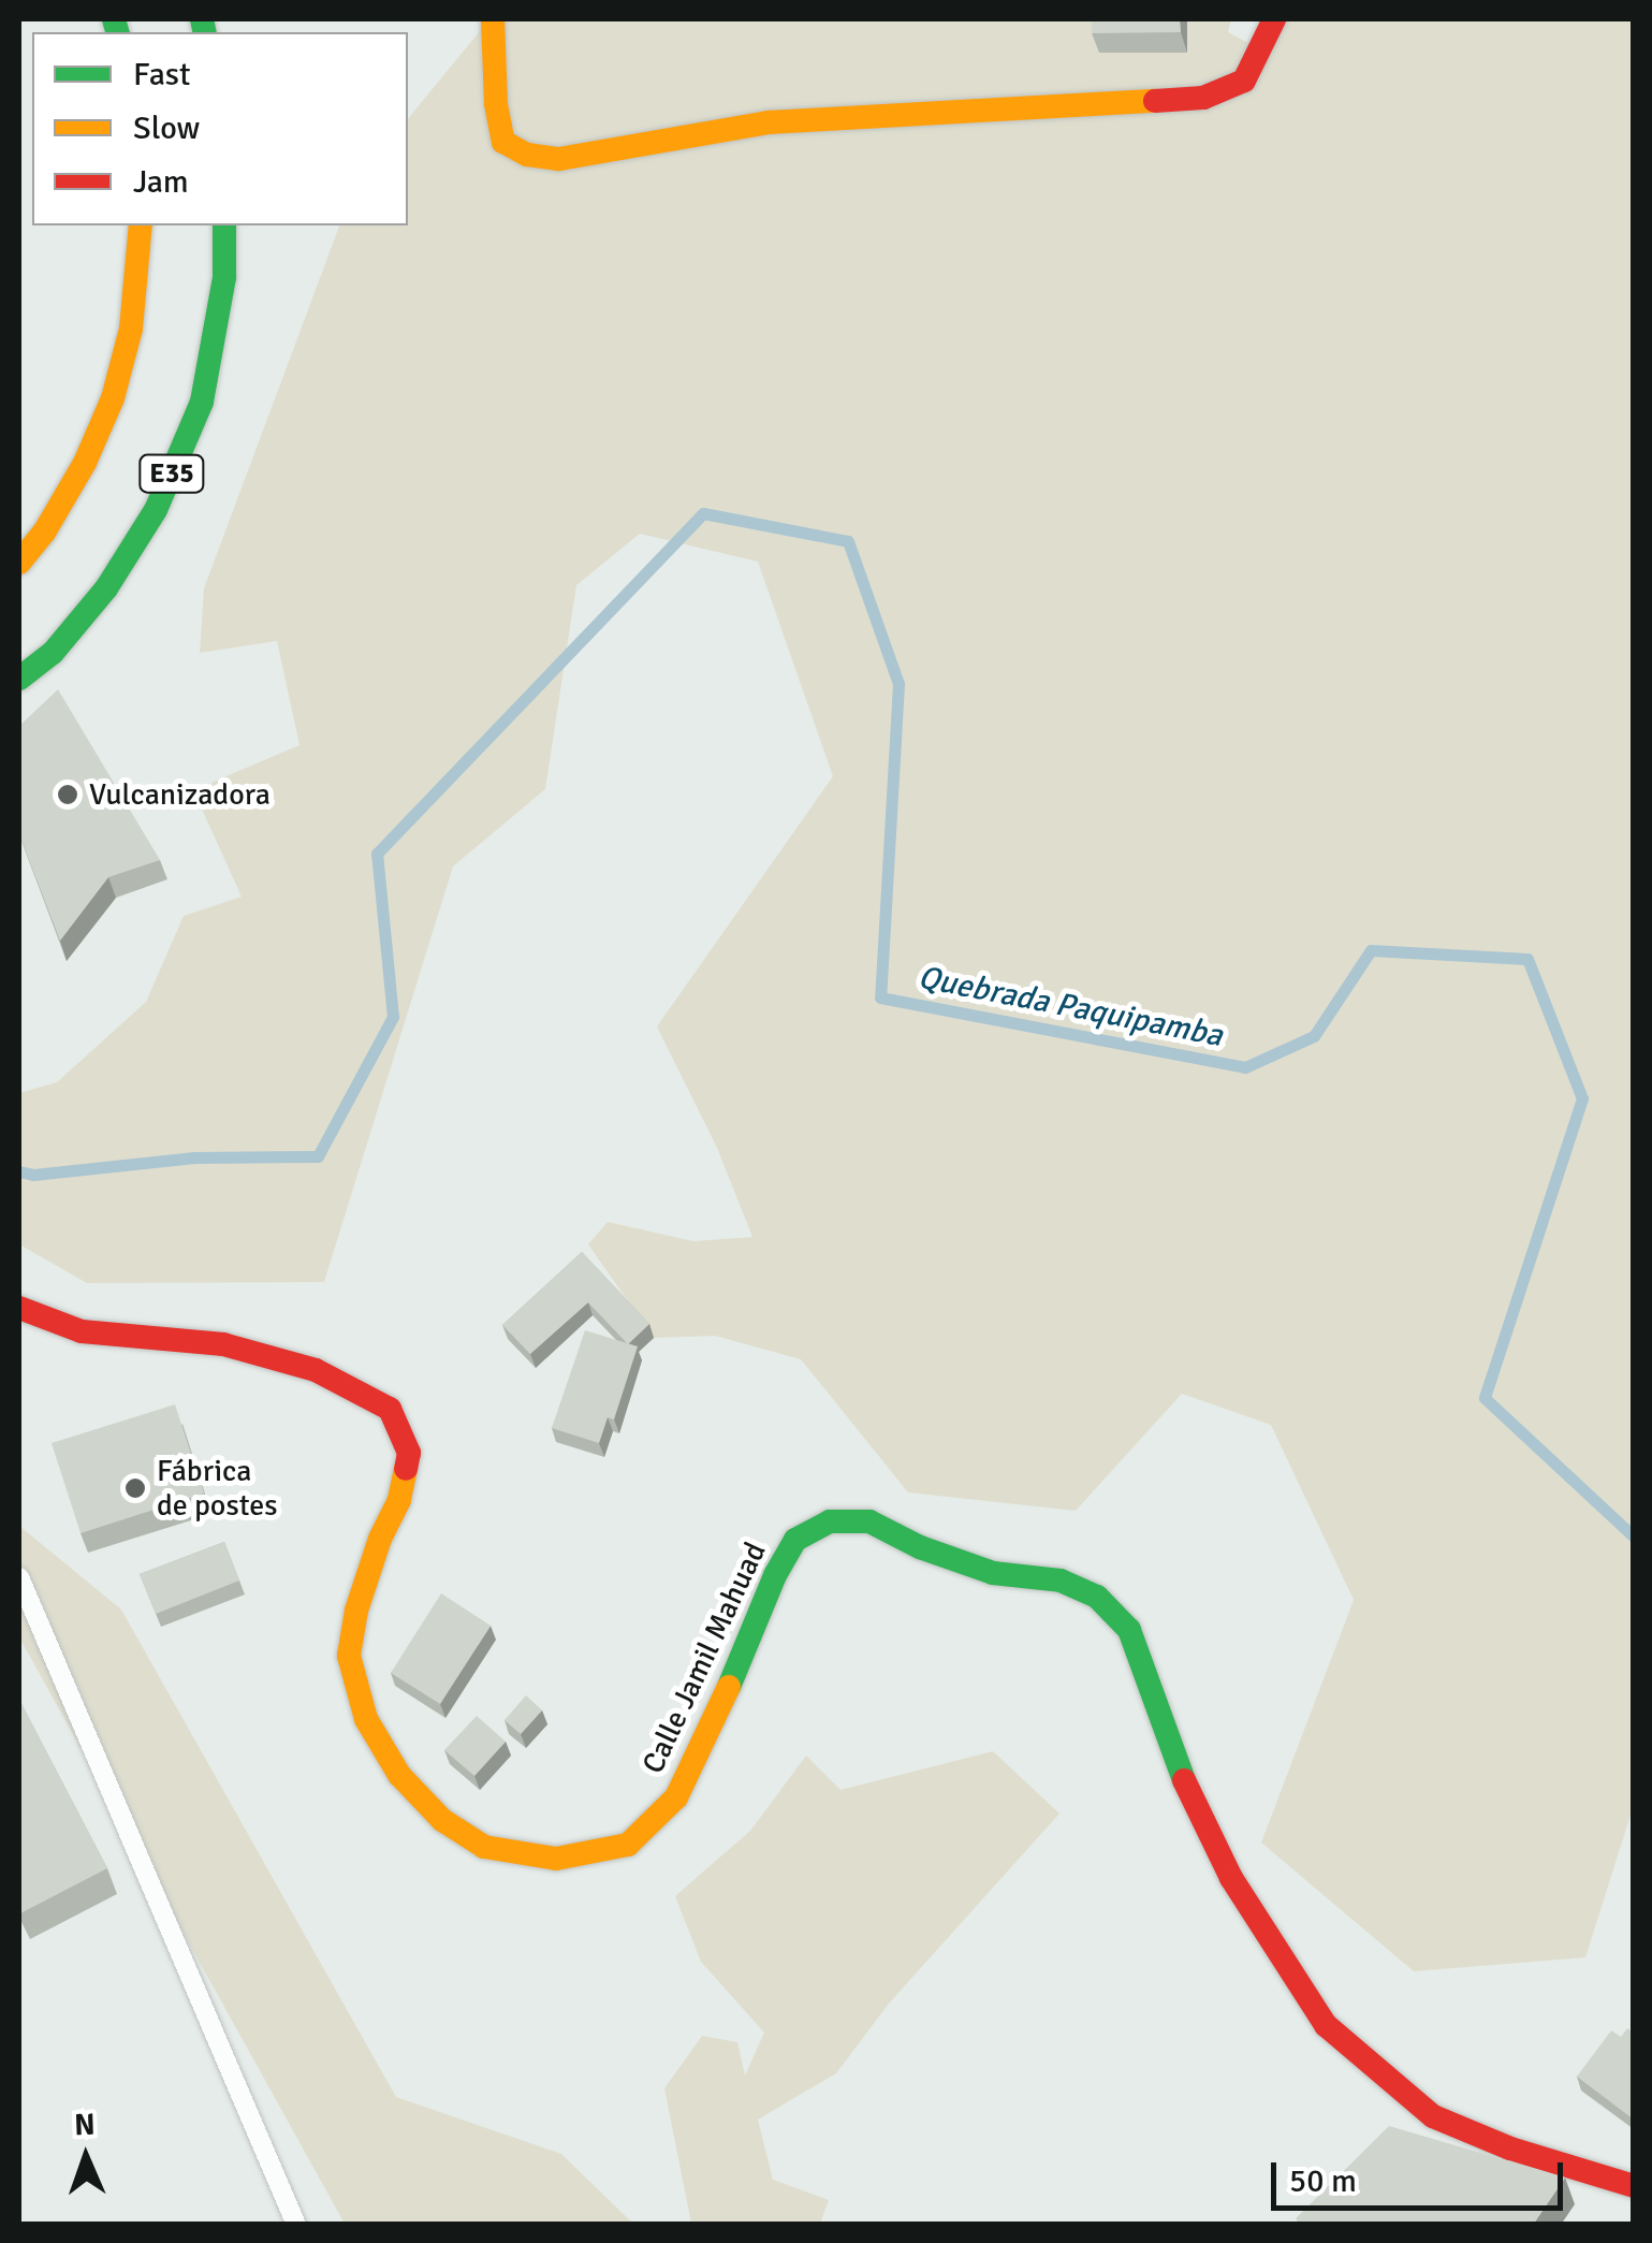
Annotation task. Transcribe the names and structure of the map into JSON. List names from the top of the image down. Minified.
{"streets":{"main road":["E35","Calle Jamil Mahuad"]},"water":["Quebrada Paquipamba"],"places":["Vulcanizadora","Fábrica de postes"],"legend":["Fast","Slow","Jam"],"scale_bar":"50 m","north":"top"}
